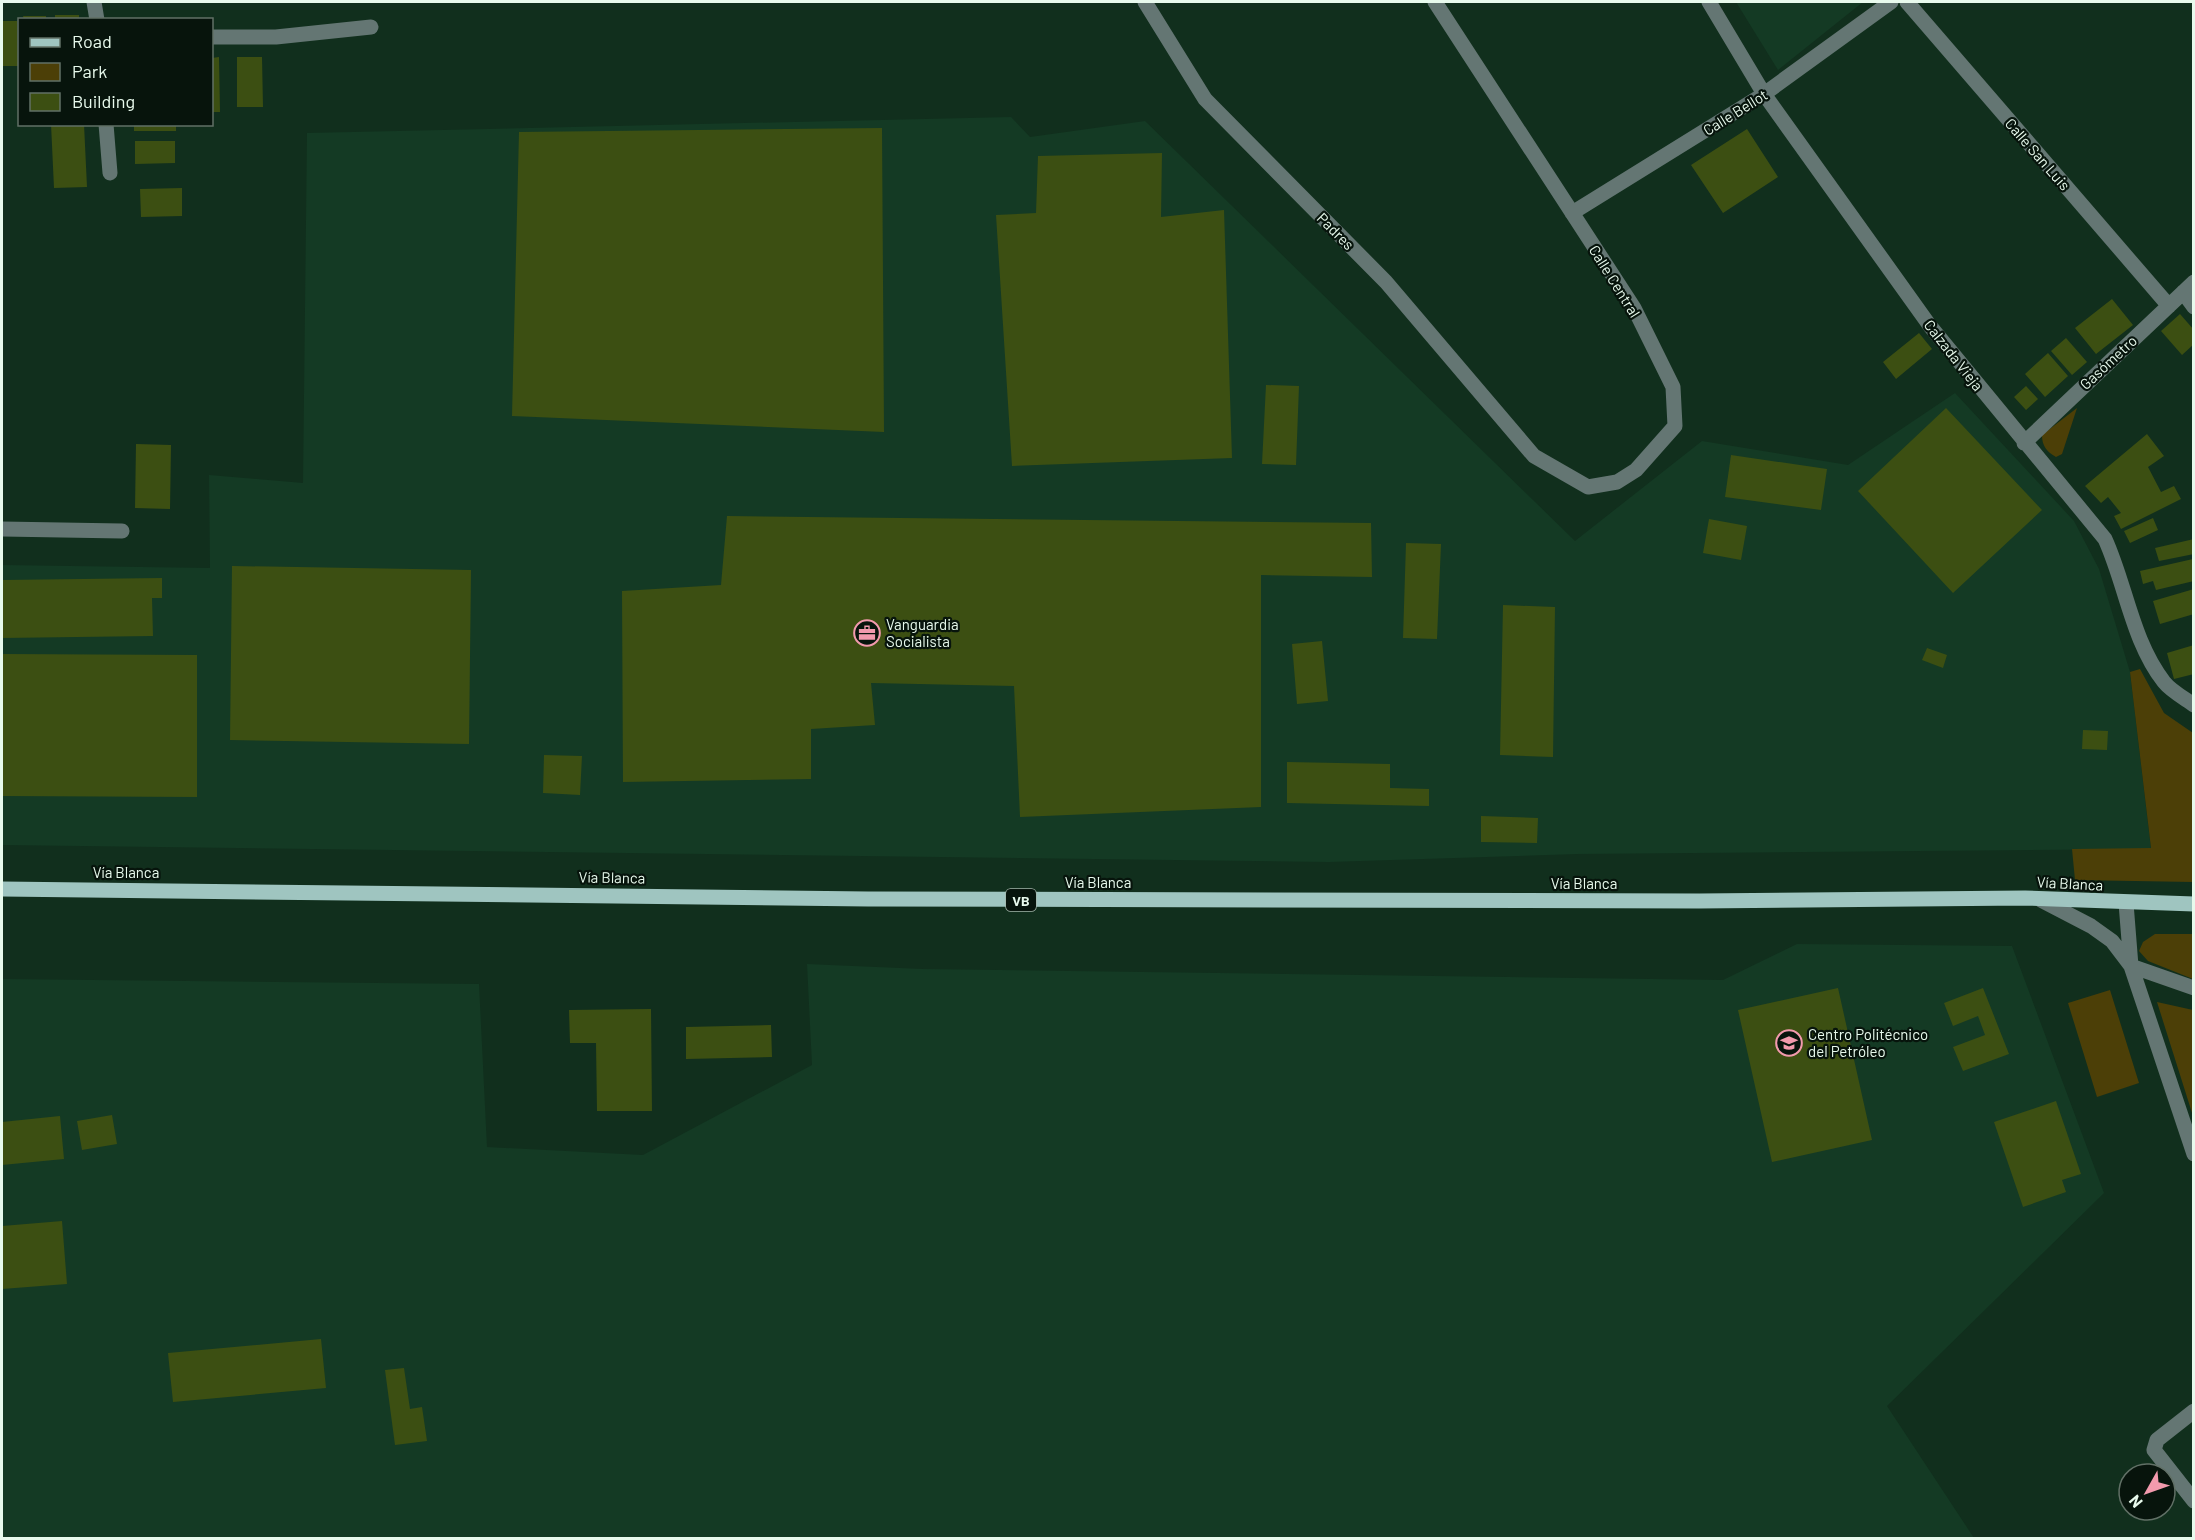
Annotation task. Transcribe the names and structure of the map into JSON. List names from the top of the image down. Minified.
{"streets":{"main road":["Vía Blanca","VB"],"street":["Calle Bellot","Calle San Luis","Padres","Calle Central","Calzada Vieja","Gasómetro"]},"crossings":[["Calle Bellot","Calle Central"],["Calle Bellot","Calzada Vieja"],["Calle San Luis","Gasómetro"],["Padres","Calle Central"],["Calzada Vieja","Gasómetro"]],"places":{"office":["Vanguardia Socialista"],"school or university":["Centro Politécnico del Petróleo"]},"legend":["Road","Park","Building"],"north":"bottom left"}
